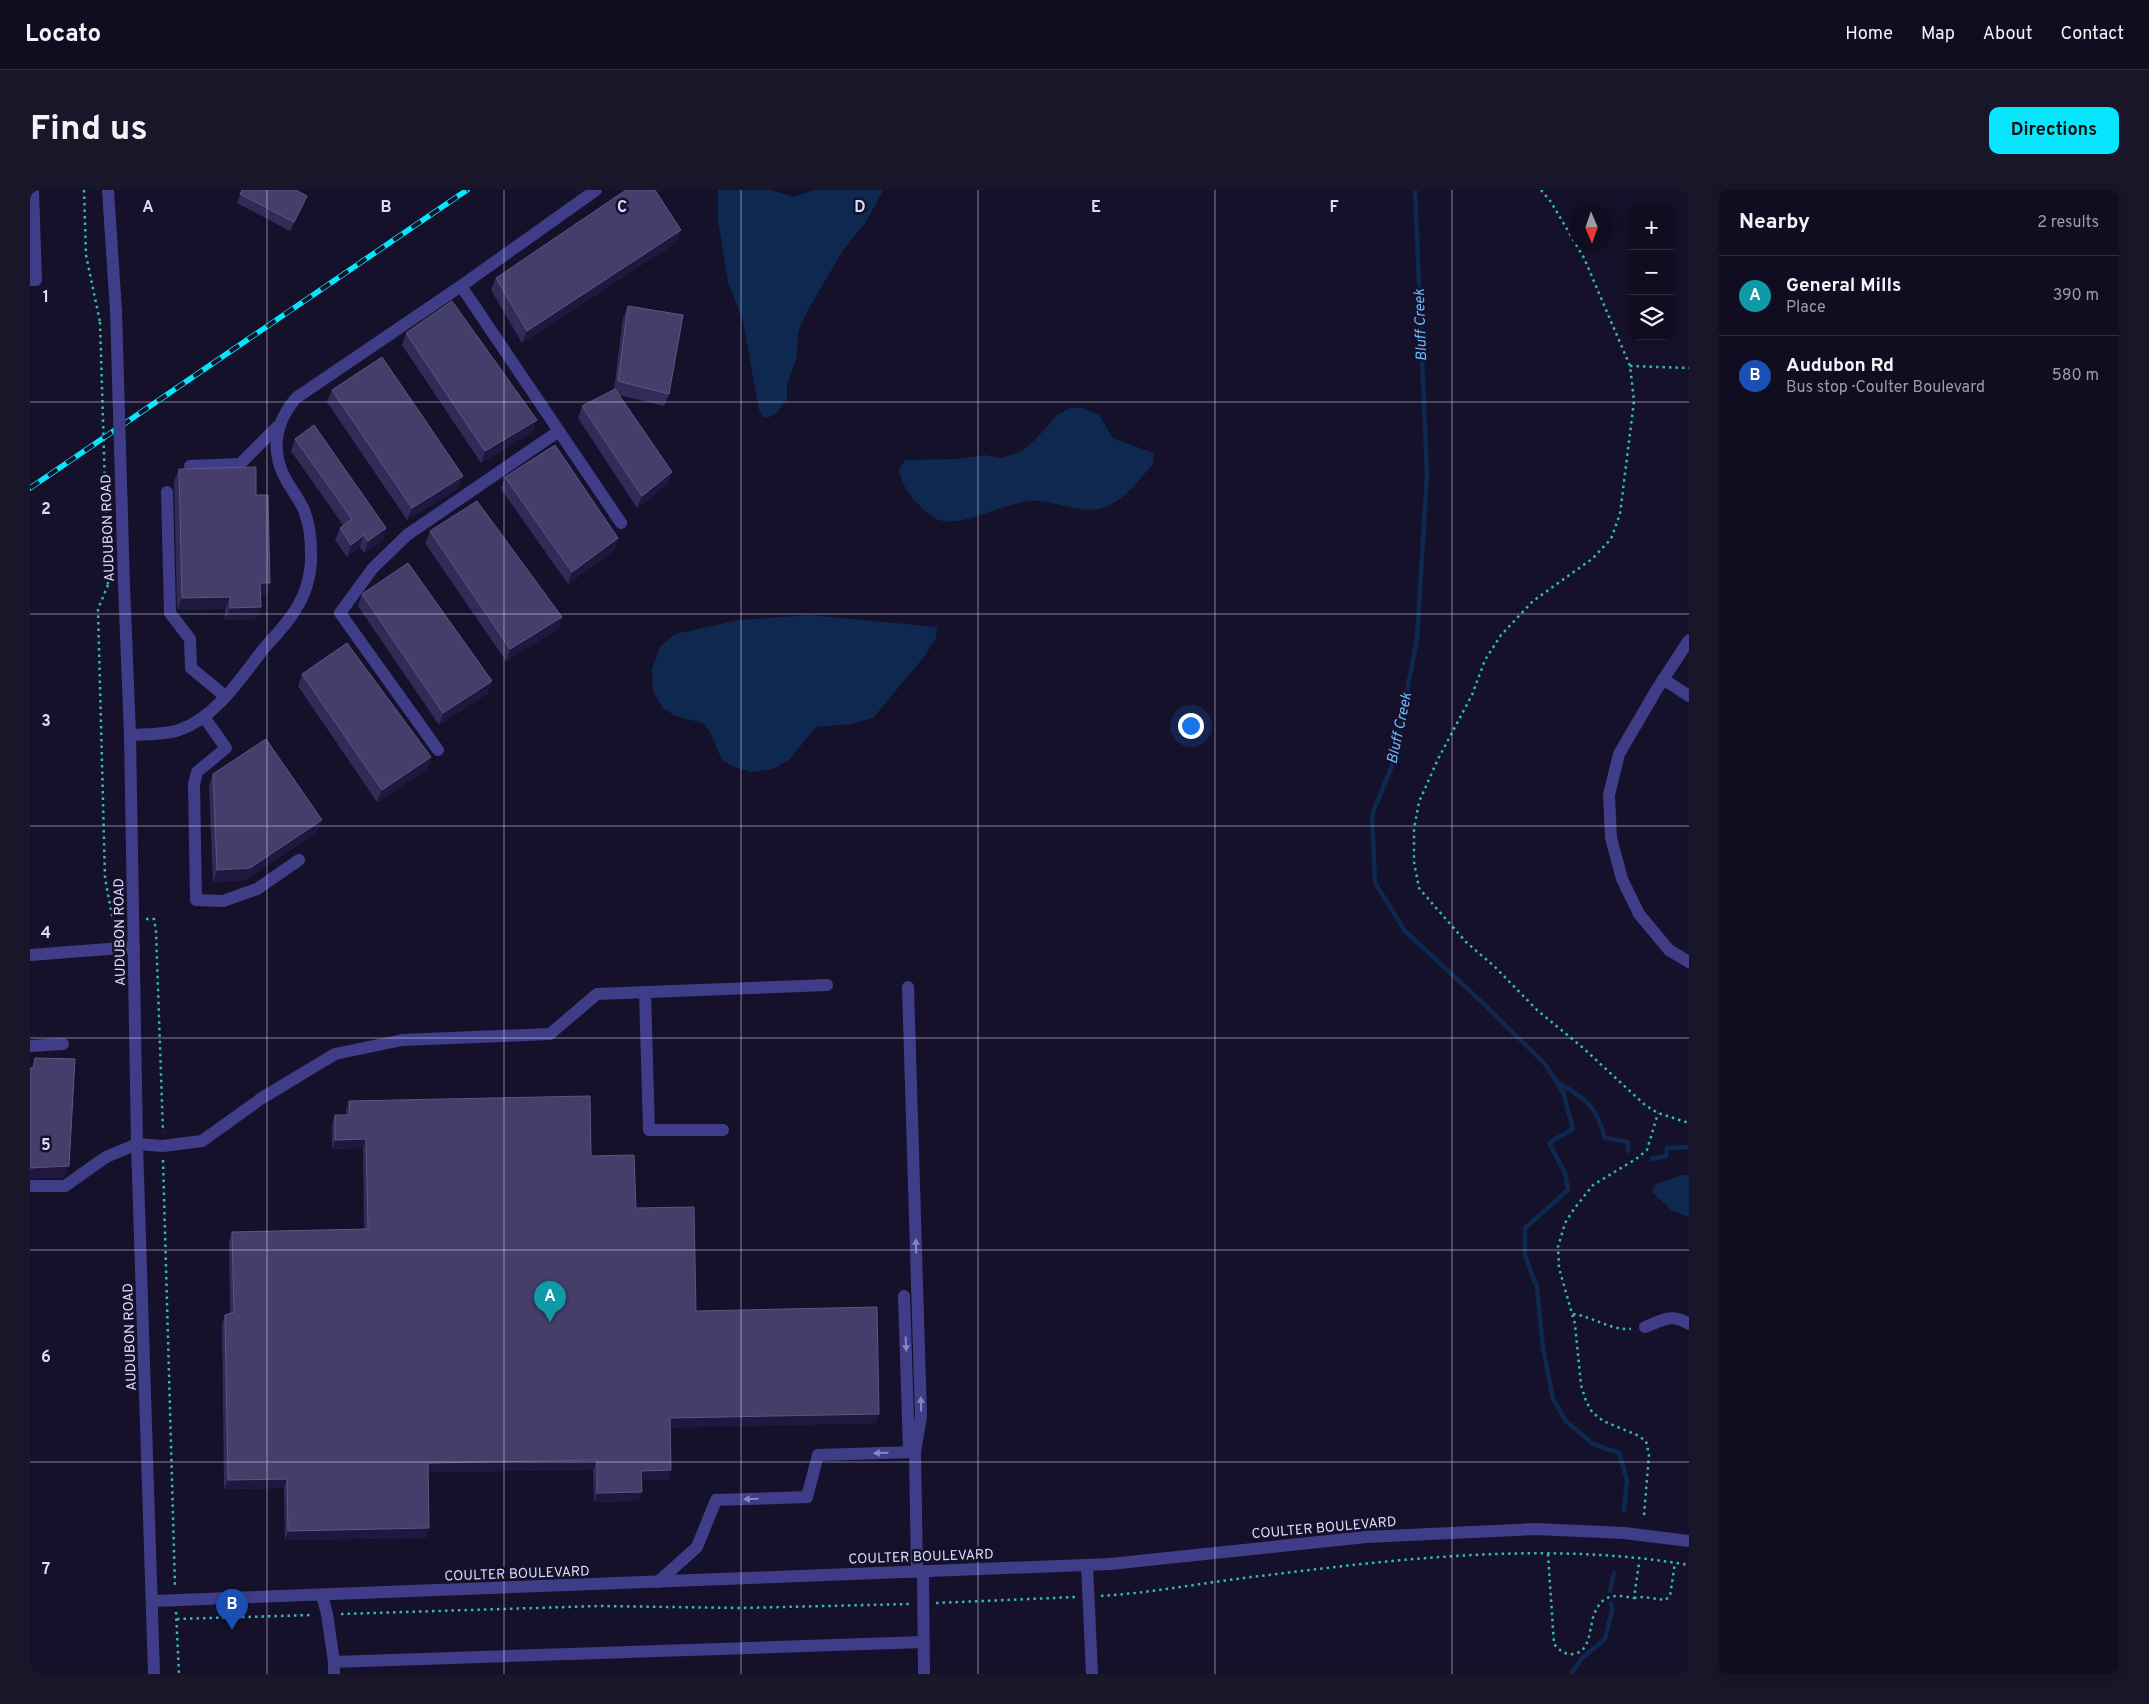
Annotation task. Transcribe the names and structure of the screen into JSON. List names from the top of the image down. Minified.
{"streets":{"street":["AUDUBON ROAD","COULTER BOULEVARD"]},"crossings":[["AUDUBON ROAD","COULTER BOULEVARD"]],"water":["Bluff Creek"],"north":"bottom","page":{"header":"Locato","nav":["Home","Map","About","Contact"],"buttons":"Directions","title":"Find us","heading":["Nearby","2 results"],"map_buttons":["+","−"],"list":[{"mark":"A","name":"General Mills","note":"Place","value":"390 m"},{"mark":"B","name":"Audubon Rd","note":"Bus stop · Coulter Boulevard","value":"580 m"}],"pins":["A","B"]},"grid":{"columns":["A","B","C","D","E","F"],"rows":["1","2","3","4","5","6","7"]}}
